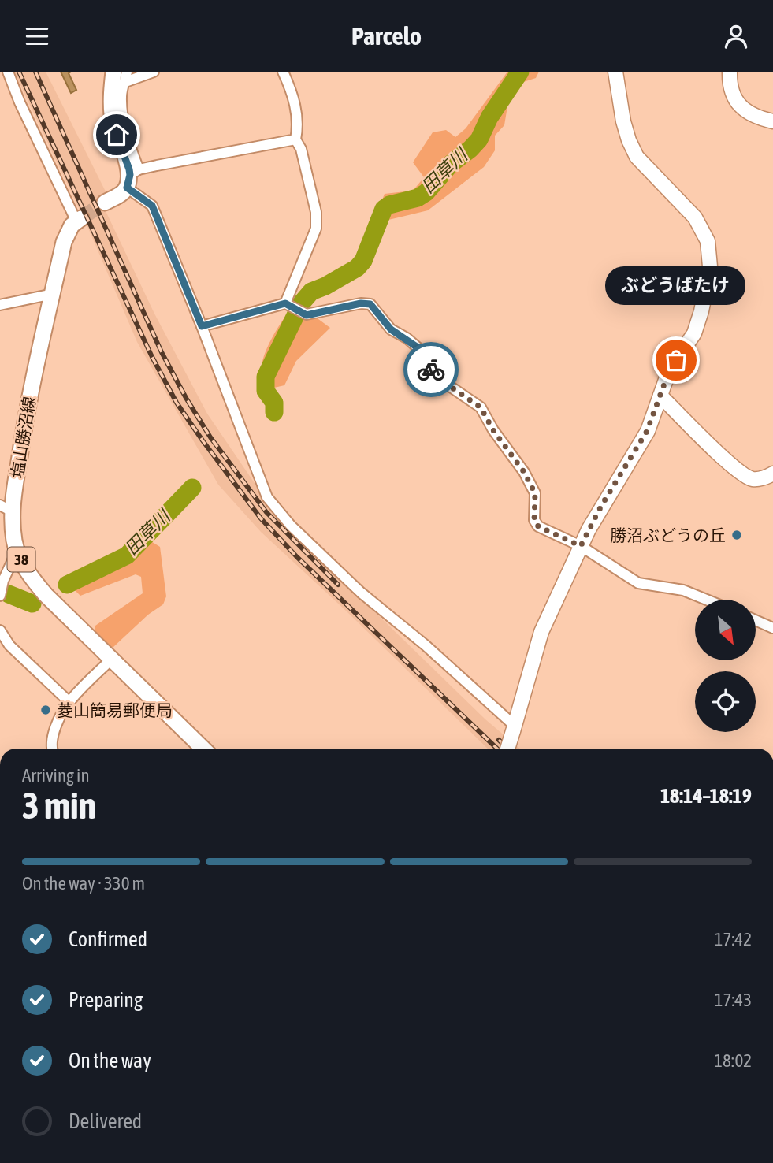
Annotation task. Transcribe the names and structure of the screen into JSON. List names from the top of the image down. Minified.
{"streets":{"main road":["塩山勝沼線","38"]},"water":["田草川"],"places":["ぶどうばたけ","勝沼ぶどうの丘","菱山簡易郵便局"],"north":"bottom right","page":{"header":"Parcelo","bubble":"ぶどうばたけ","heading":["3 min","Arriving in","18:14–18:19"],"bar":"On the way · 330 m","list":[["Confirmed","17:42"],["Preparing","17:43"],["On the way","18:02"],"Delivered"]}}
